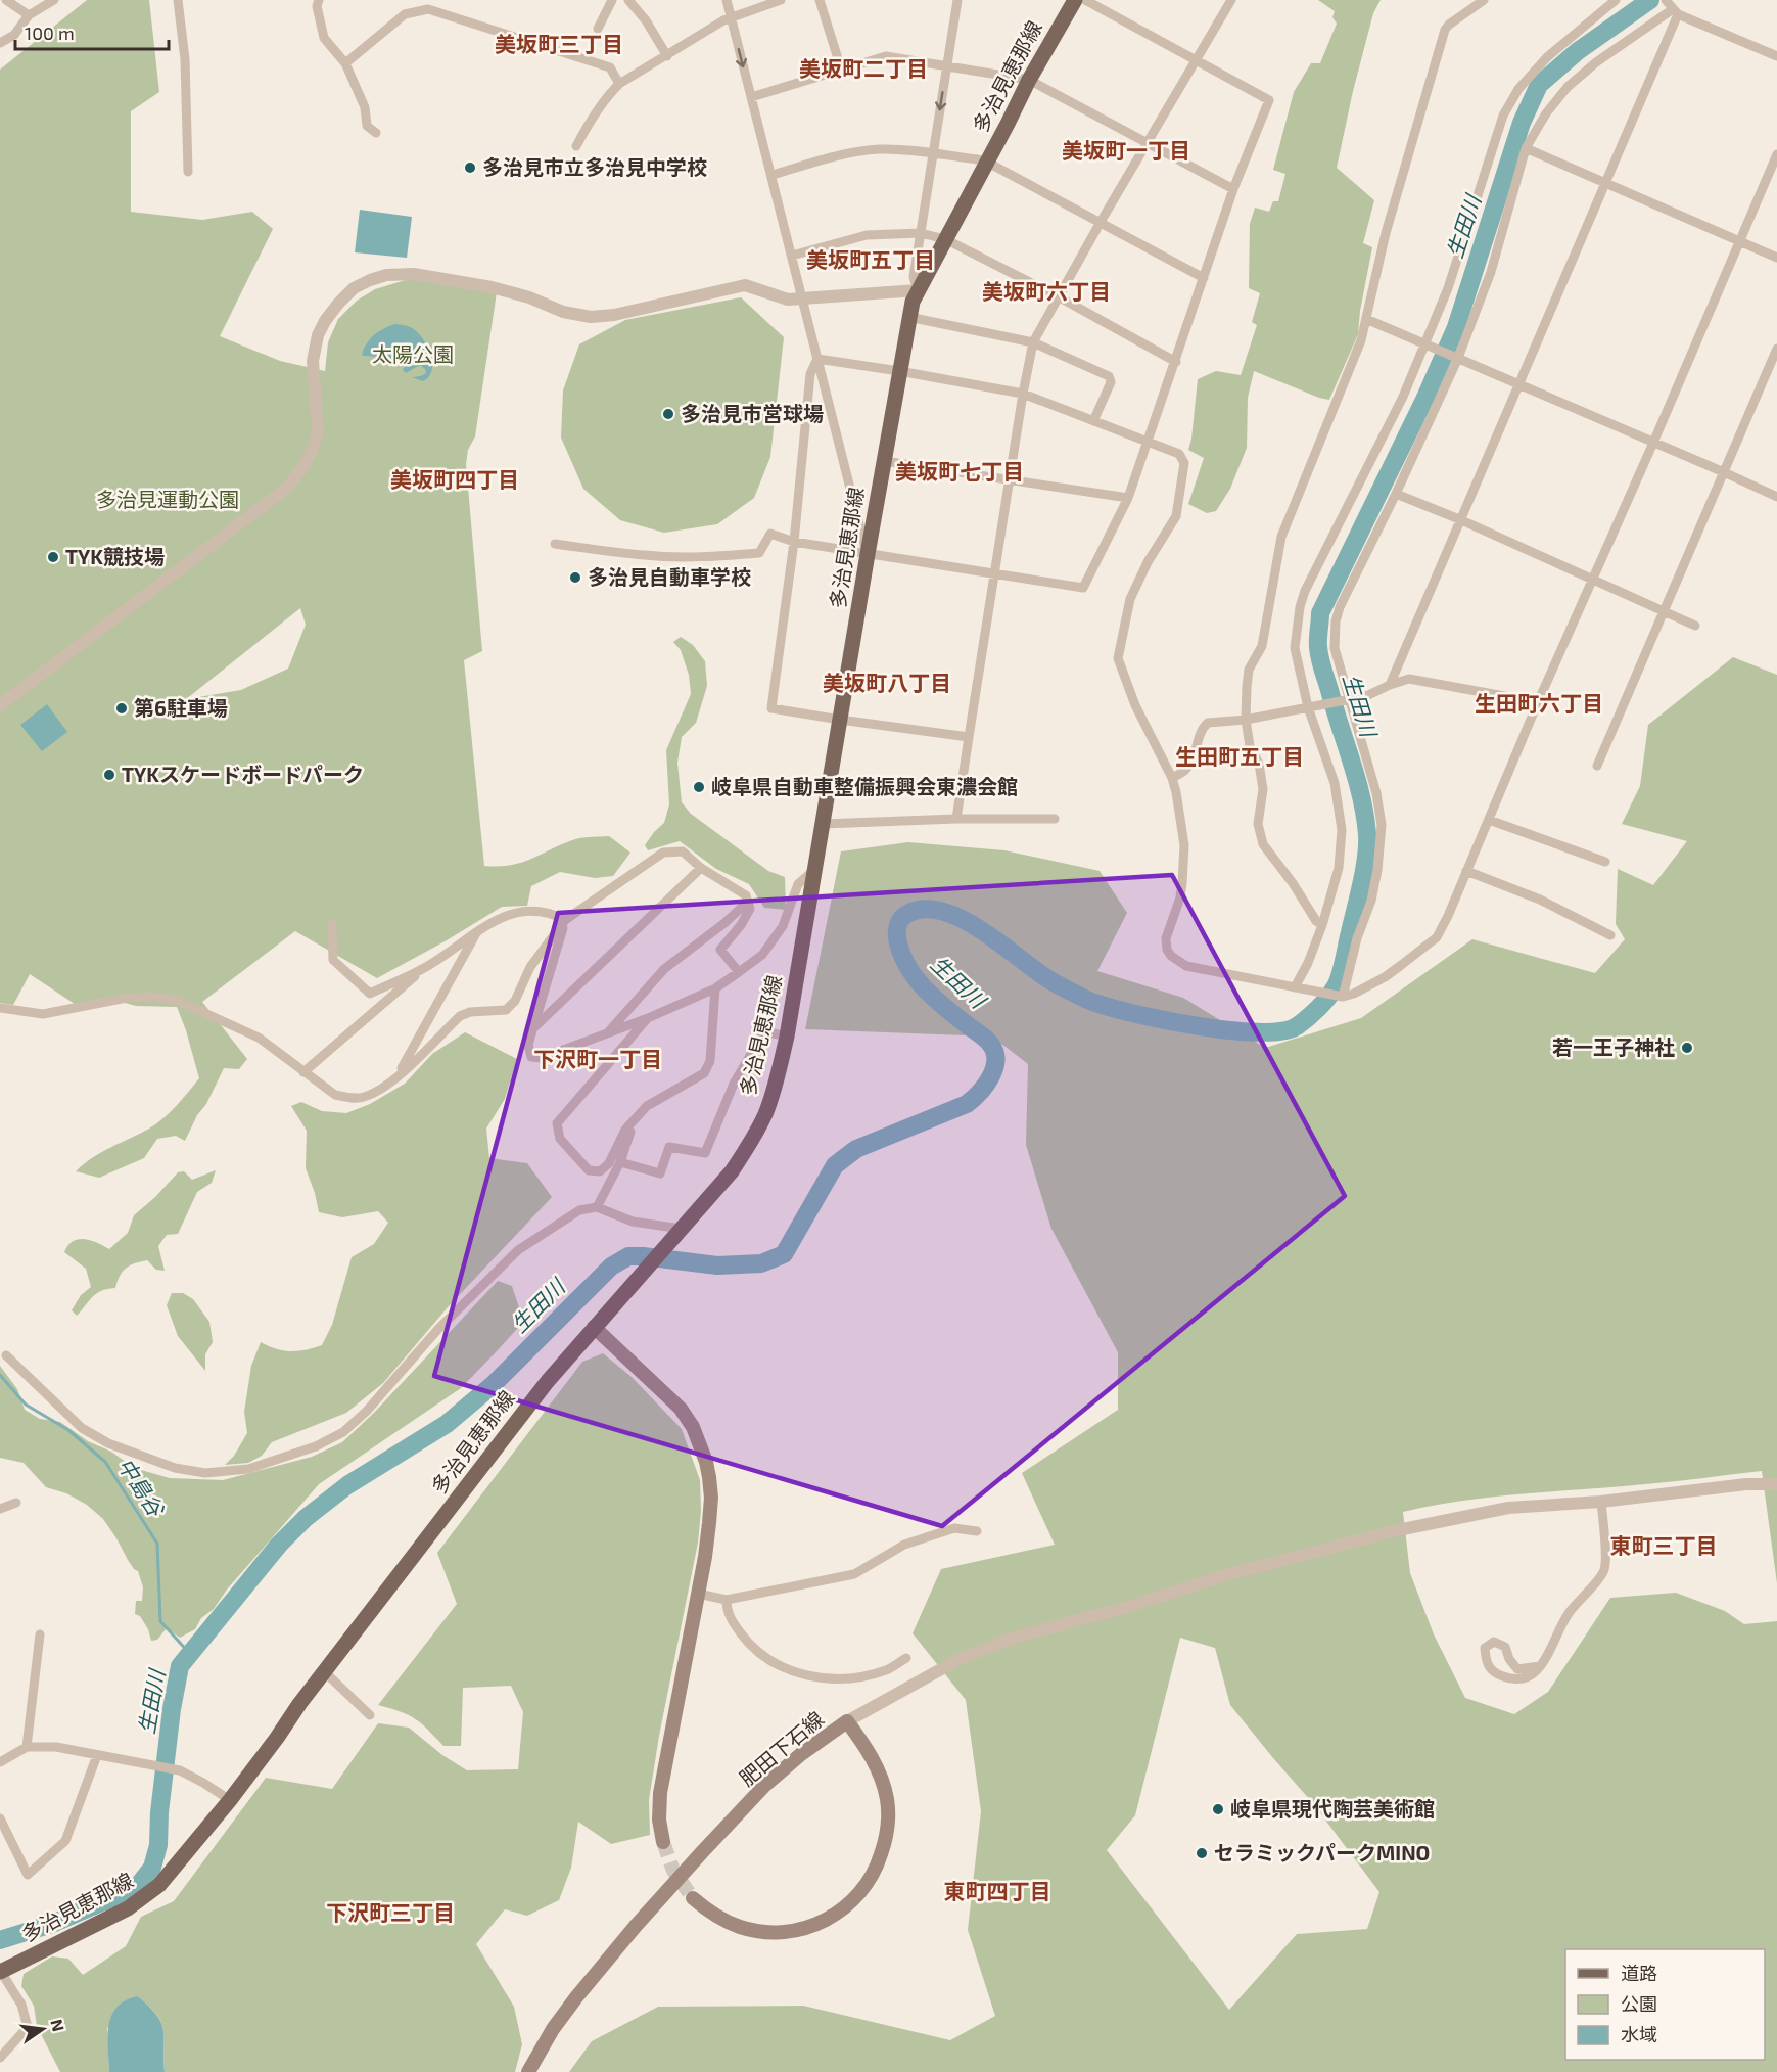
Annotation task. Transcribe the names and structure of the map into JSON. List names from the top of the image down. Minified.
{"streets":{"main road":["多治見恵那線","肥田下石線"]},"districts":["美坂町三丁目","美坂町二丁目","美坂町一丁目","美坂町五丁目","美坂町六丁目","美坂町七丁目","美坂町四丁目","美坂町八丁目","生田町六丁目","生田町五丁目","下沢町一丁目","東町三丁目","東町四丁目","下沢町三丁目"],"water":["生田川","中島谷"],"parks":["太陽公園","多治見運動公園"],"places":["多治見市立多治見中学校","多治見市営球場","TYK競技場","多治見自動車学校","第6駐車場","TYKスケードボードパーク","岐阜県自動車整備振興会東濃会館","若一王子神社","岐阜県現代陶芸美術館","セラミックパークMINO"],"legend":["道路","公園","水域"],"scale_bar":"100 m","north":"right"}
